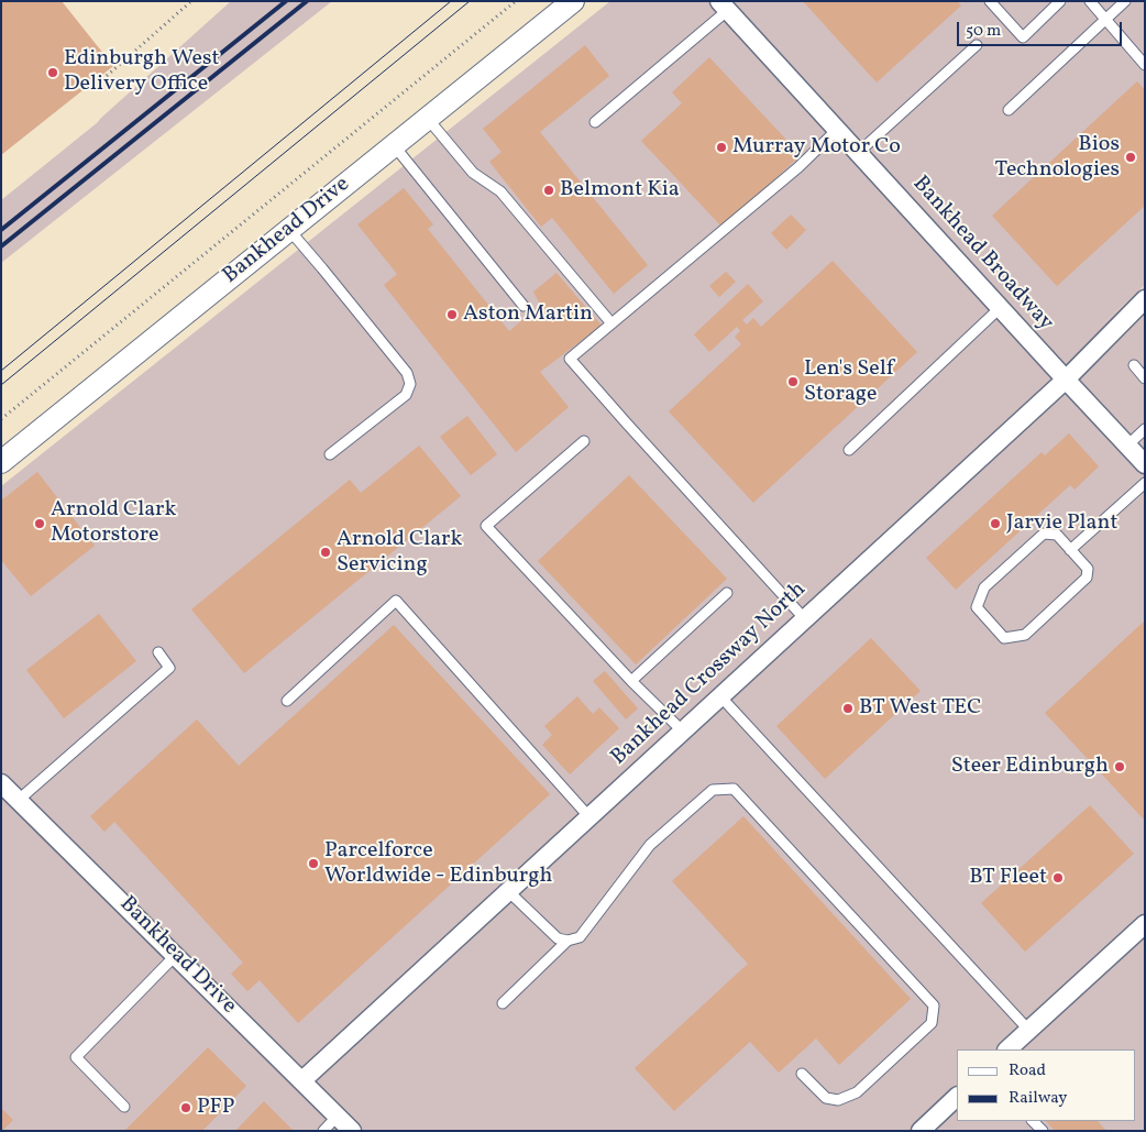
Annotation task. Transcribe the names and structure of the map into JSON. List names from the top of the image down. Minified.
{"streets":{"street":["Bankhead Drive","Bankhead Broadway","Bankhead Crossway North"]},"crossings":[["Bankhead Drive","Bankhead Crossway North"],["Bankhead Broadway","Bankhead Crossway North"]],"places":["Edinburgh West Delivery Office","Murray Motor Co","Bios Technologies","Belmont Kia","Aston Martin","Len's Self Storage","Arnold Clark Motorstore","Jarvie Plant","Arnold Clark Servicing","BT West TEC","Steer Edinburgh","Parcelforce Worldwide - Edinburgh","BT Fleet","PFP"],"legend":["Road","Railway"],"scale_bar":"50 m"}
